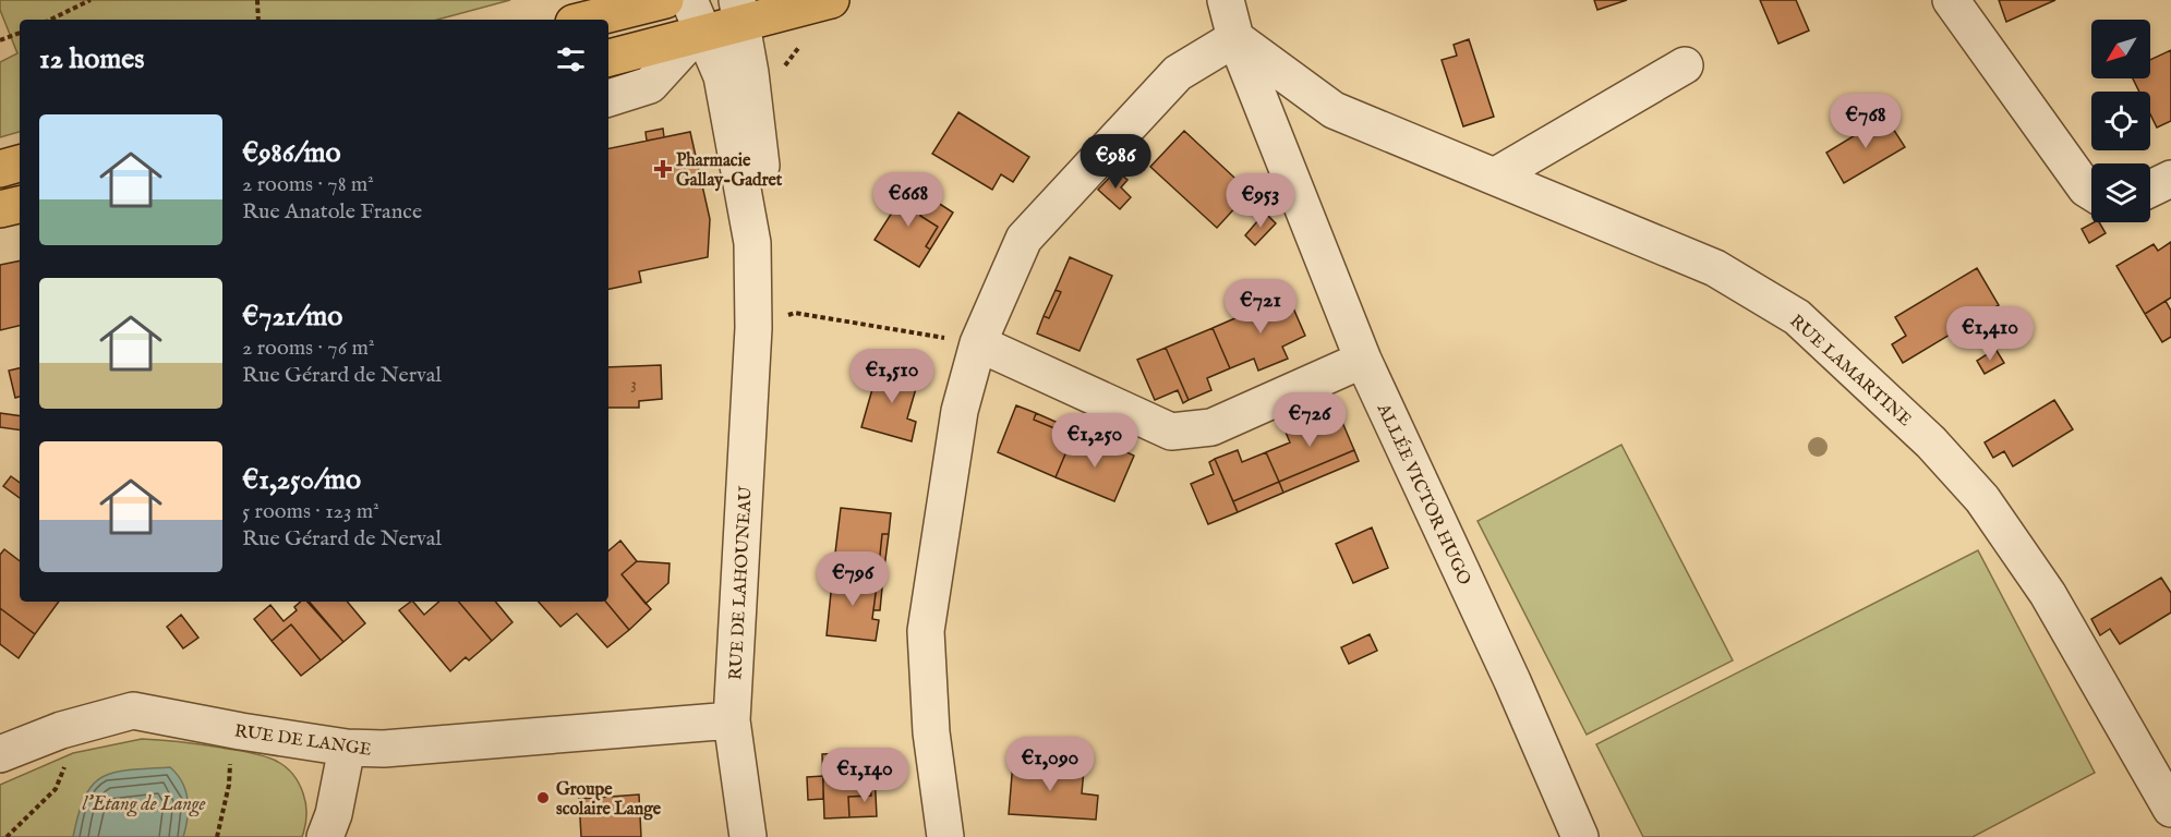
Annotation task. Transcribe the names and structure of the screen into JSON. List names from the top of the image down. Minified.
{"streets":{"street":["RUE LAMARTINE","ALLÉE VICTOR HUGO","RUE DE LAHOUNEAU","RUE DE LANGE"]},"crossings":[["RUE LAMARTINE","ALLÉE VICTOR HUGO"],["RUE DE LAHOUNEAU","RUE DE LANGE"]],"water":["l’Etang de Lange"],"places":{"health":["Pharmacie Gallay-Gadret"],"other":["Groupe scolaire Lange"]},"house_numbers":["3"],"north":"bottom left","page":{"heading":"12 homes","price":["€768","€986","€668","€953","€721","€1,410","€1,510","€726","€1,250","€796","€1,090","€1,140"],"list":[{"name":"€986/mo","note":"2 rooms · 78 m² · Rue Anatole France"},{"name":"€721/mo","note":"2 rooms · 76 m² · Rue Gérard de Nerval"},{"name":"€1,250/mo","note":"5 rooms · 123 m² · Rue Gérard de Nerval"}]}}
